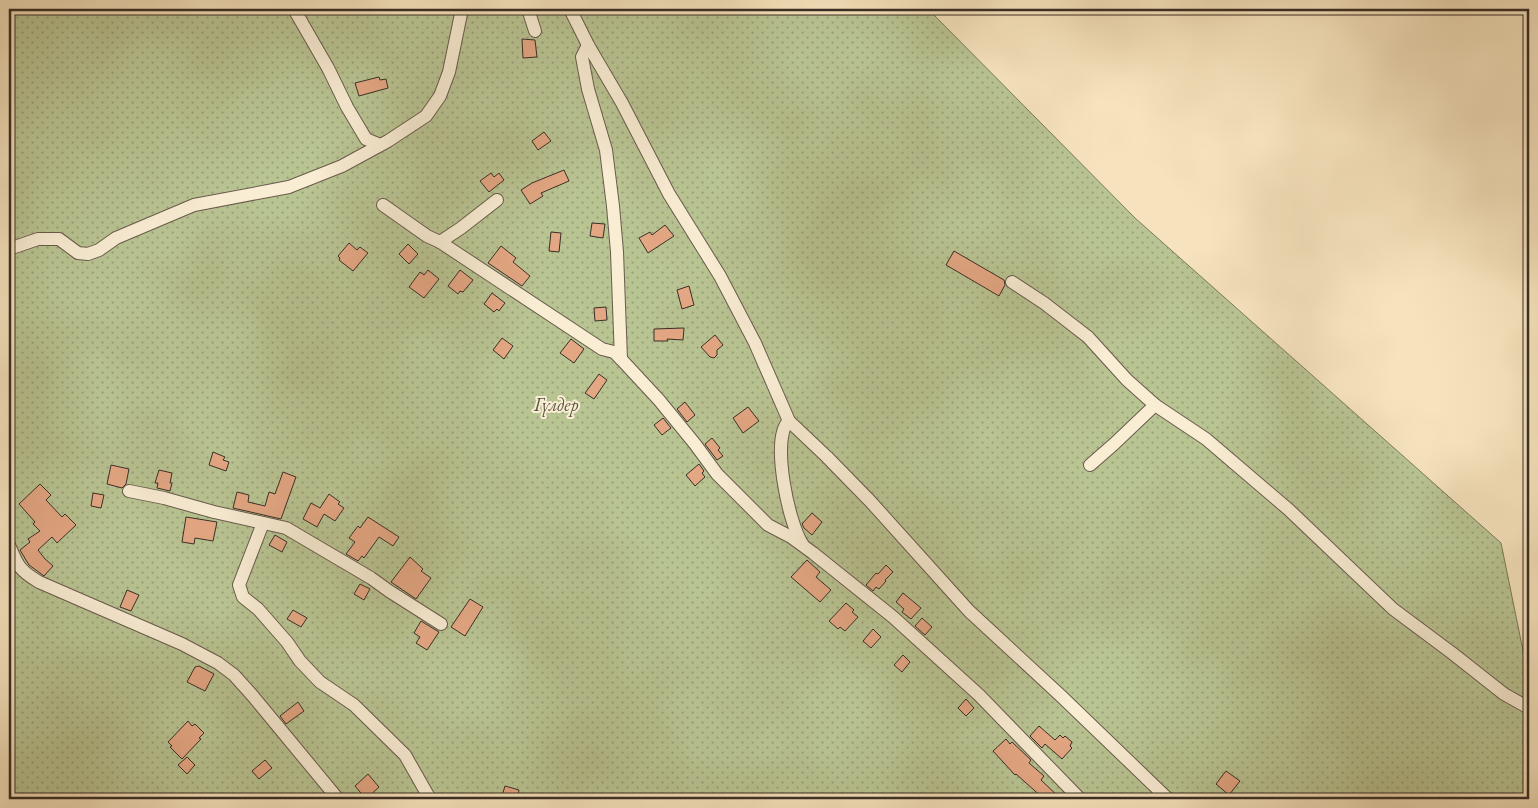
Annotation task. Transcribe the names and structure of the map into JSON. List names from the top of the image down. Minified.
{"parks":["Гүлдер"]}
